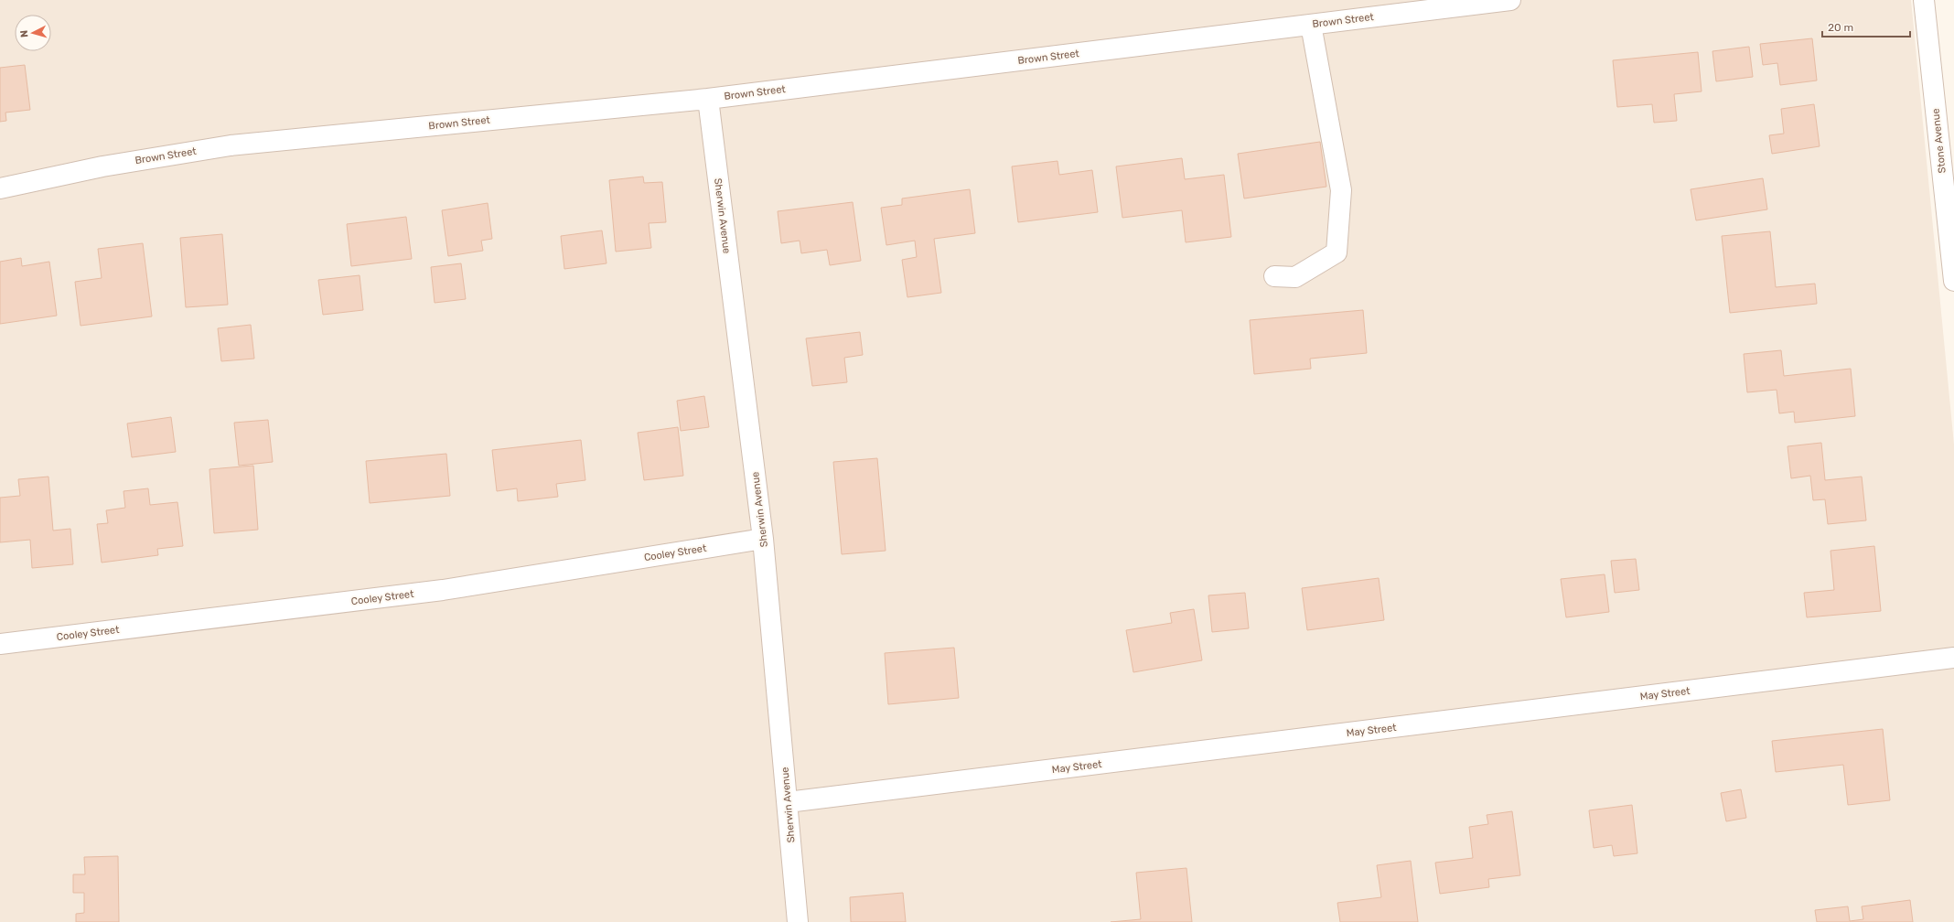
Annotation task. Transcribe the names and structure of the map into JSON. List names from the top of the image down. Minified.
{"streets":{"street":["Brown Street","Stone Avenue","Sherwin Avenue","Cooley Street","May Street"]},"crossings":[["Brown Street","Sherwin Avenue"],["Sherwin Avenue","Cooley Street"],["Sherwin Avenue","May Street"]],"scale_bar":"20 m","north":"left"}
